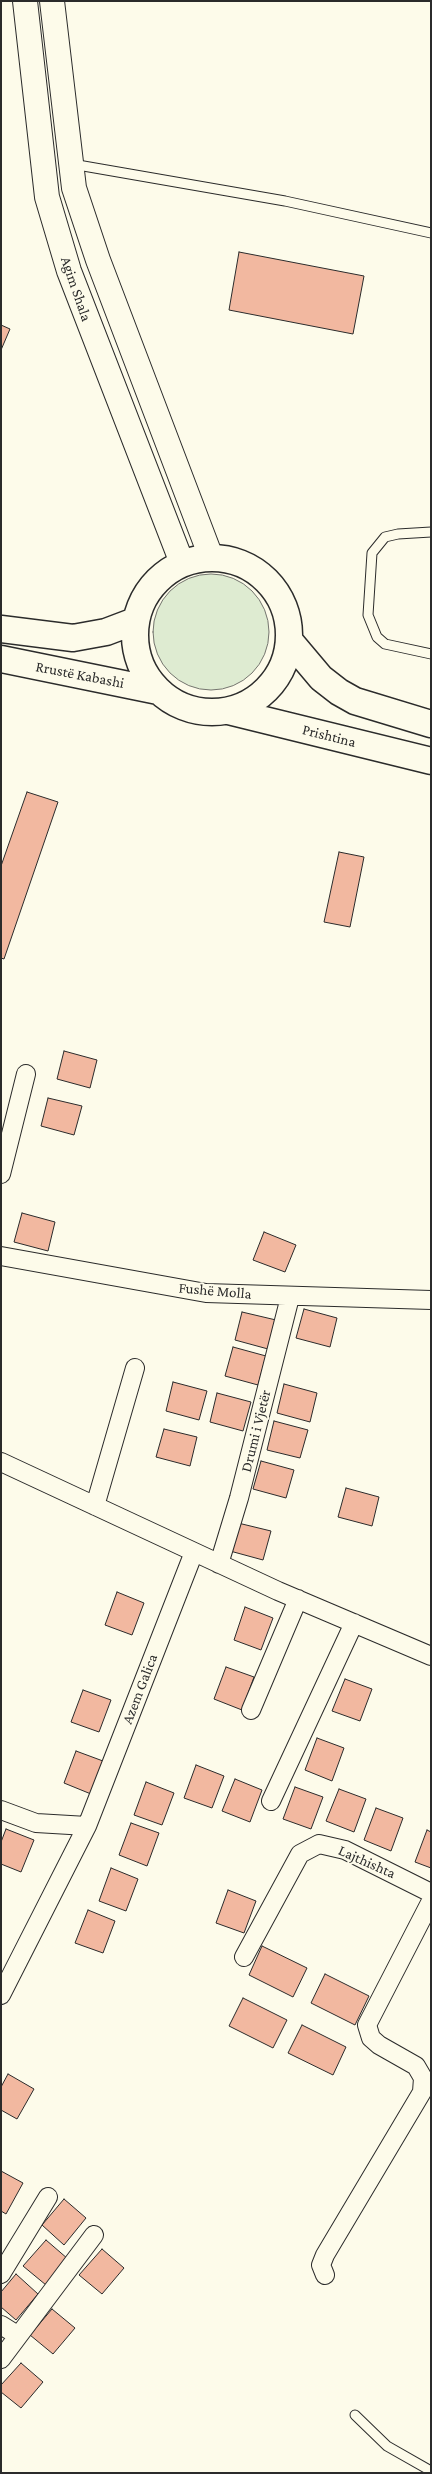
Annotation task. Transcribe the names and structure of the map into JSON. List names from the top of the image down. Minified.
{"streets":{"main road":["Agim Shala","Rrustë Kabashi","Prishtina"],"street":["Fushë Molla","Drumi i Vjetër","Azem Galica","Lajthishta"]},"crossings":[["Agim Shala","Rrustë Kabashi"],["Agim Shala","Prishtina"],["Rrustë Kabashi","Prishtina"],["Fushë Molla","Drumi i Vjetër"]]}
